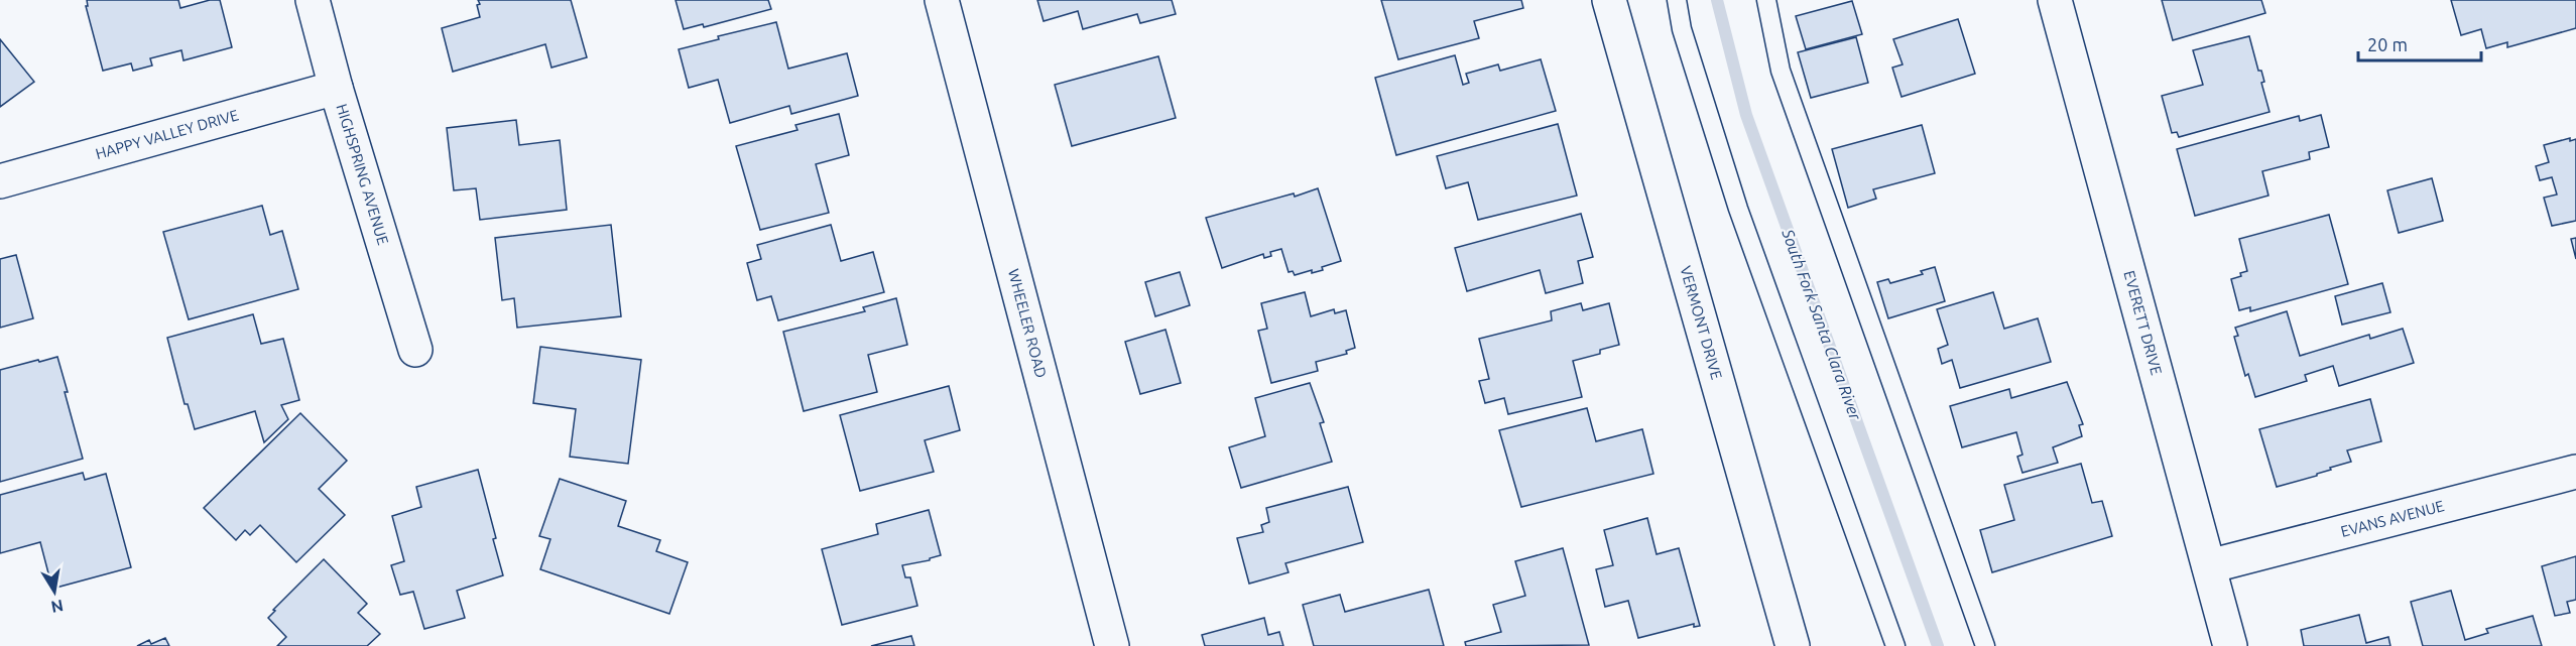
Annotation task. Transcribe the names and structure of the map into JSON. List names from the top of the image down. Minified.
{"streets":{"street":["HAPPY VALLEY DRIVE","HIGHSPRING AVENUE","WHEELER ROAD","VERMONT DRIVE","EVERETT DRIVE","EVANS AVENUE"]},"crossings":[["HAPPY VALLEY DRIVE","HIGHSPRING AVENUE"],["EVERETT DRIVE","EVANS AVENUE"]],"water":["South Fork Santa Clara River"],"scale_bar":"20 m","north":"bottom"}
